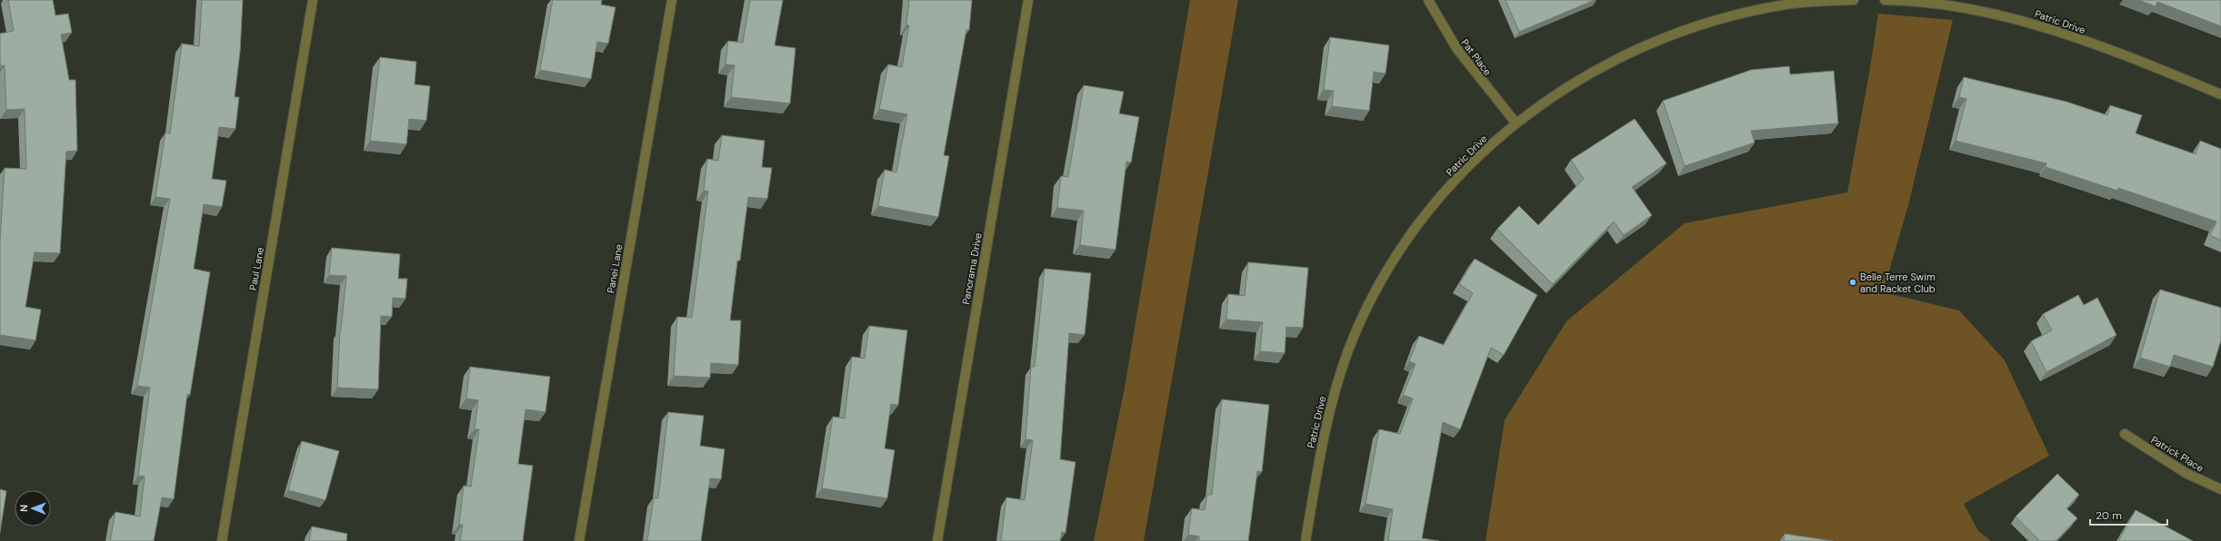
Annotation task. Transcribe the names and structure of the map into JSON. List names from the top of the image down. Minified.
{"streets":{"street":["Patric Drive","Pat Place","Paul Lane","Panei Lane","Panorama Drive","Patrick Place"]},"crossings":[["Patric Drive","Pat Place"]],"places":["Belle Terre Swim and Racket Club"],"scale_bar":"20 m","north":"left"}
